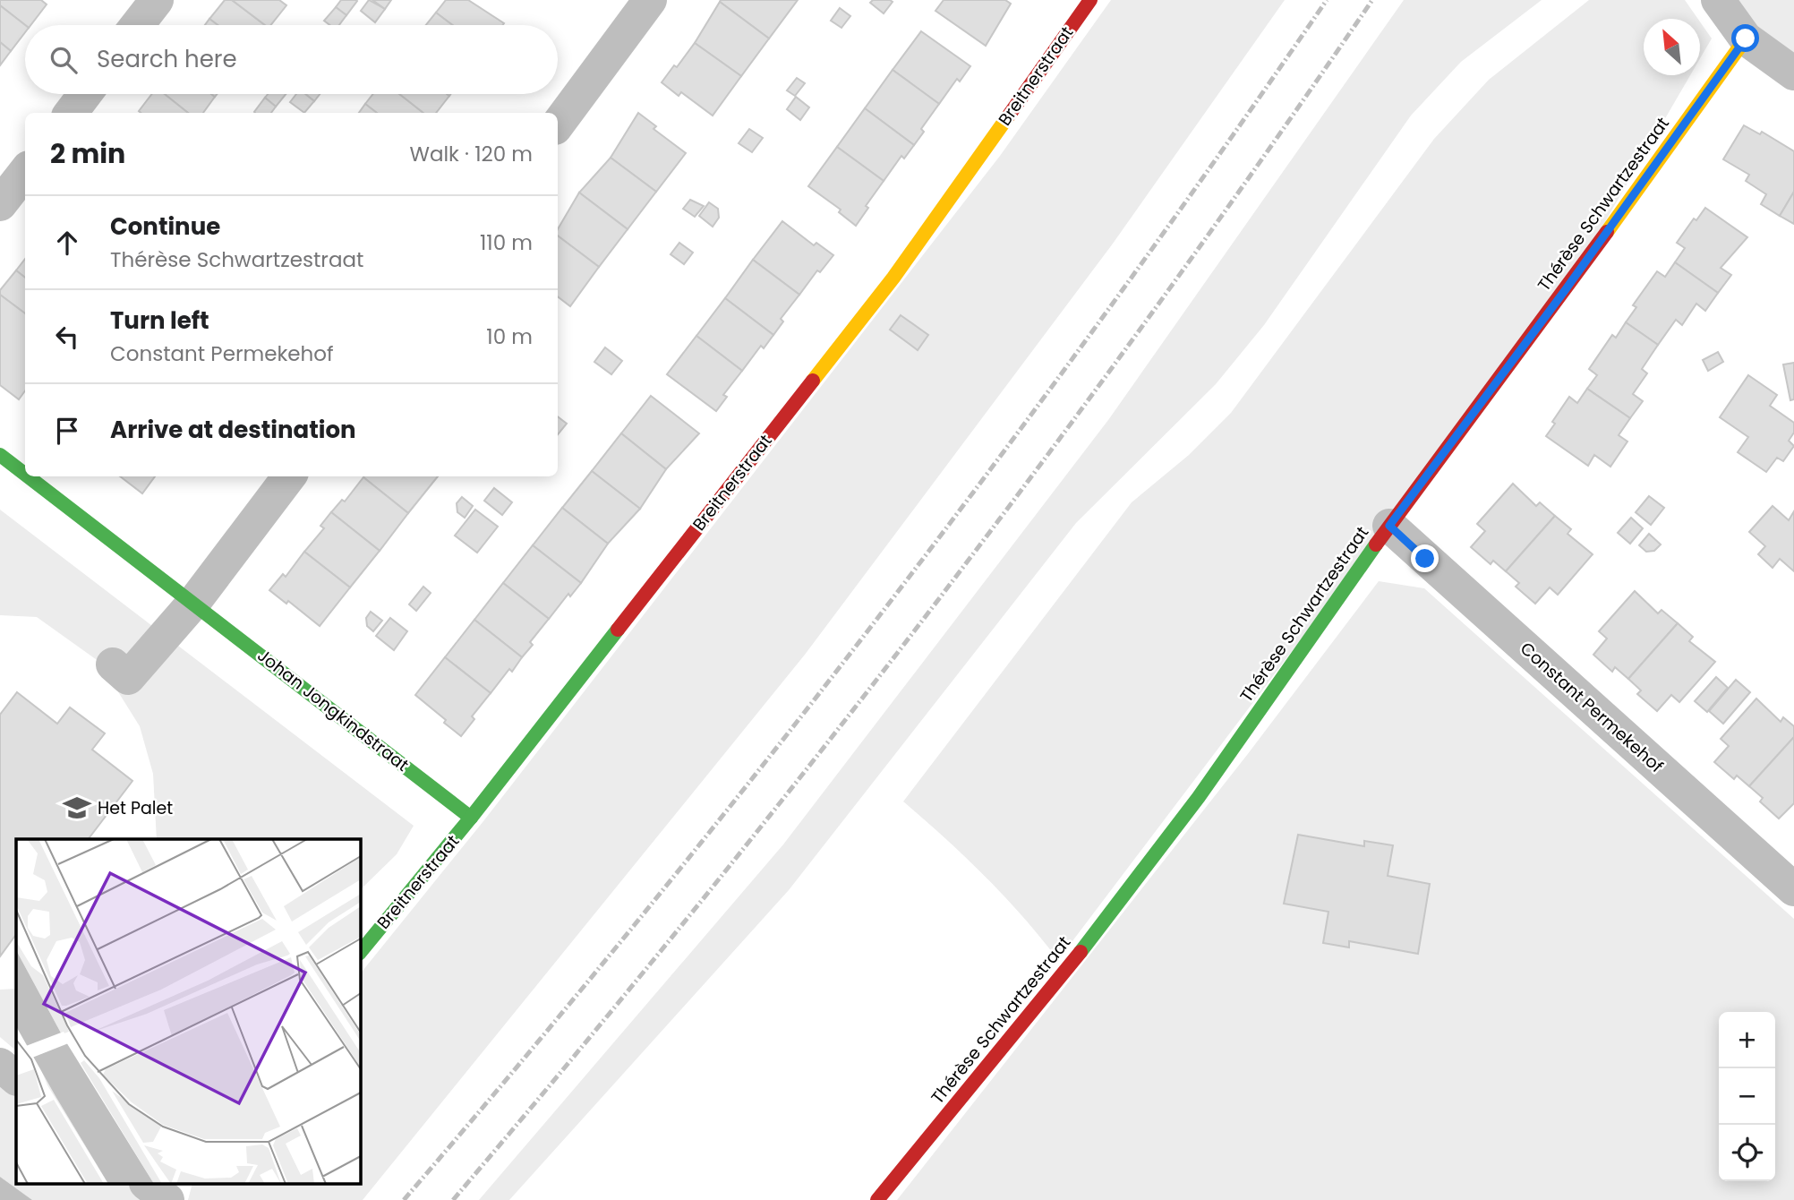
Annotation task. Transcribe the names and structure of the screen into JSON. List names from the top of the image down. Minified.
{"streets":{"street":["Breitnerstraat","Thérèse Schwartzestraat","Constant Permekehof","Johan Jongkindstraat"]},"crossings":[["Breitnerstraat","Johan Jongkindstraat"],["Thérèse Schwartzestraat","Constant Permekehof"]],"places":{"school or university":["Het Palet"]},"north":"top left","page":{"search":"Search here","heading":["2 min","Walk · 120 m"],"list":[["Continue","Thérèse Schwartzestraat","110 m"],["Turn left","Constant Permekehof","10 m"],"Arrive at destination"],"map_buttons":["+","−"]}}
